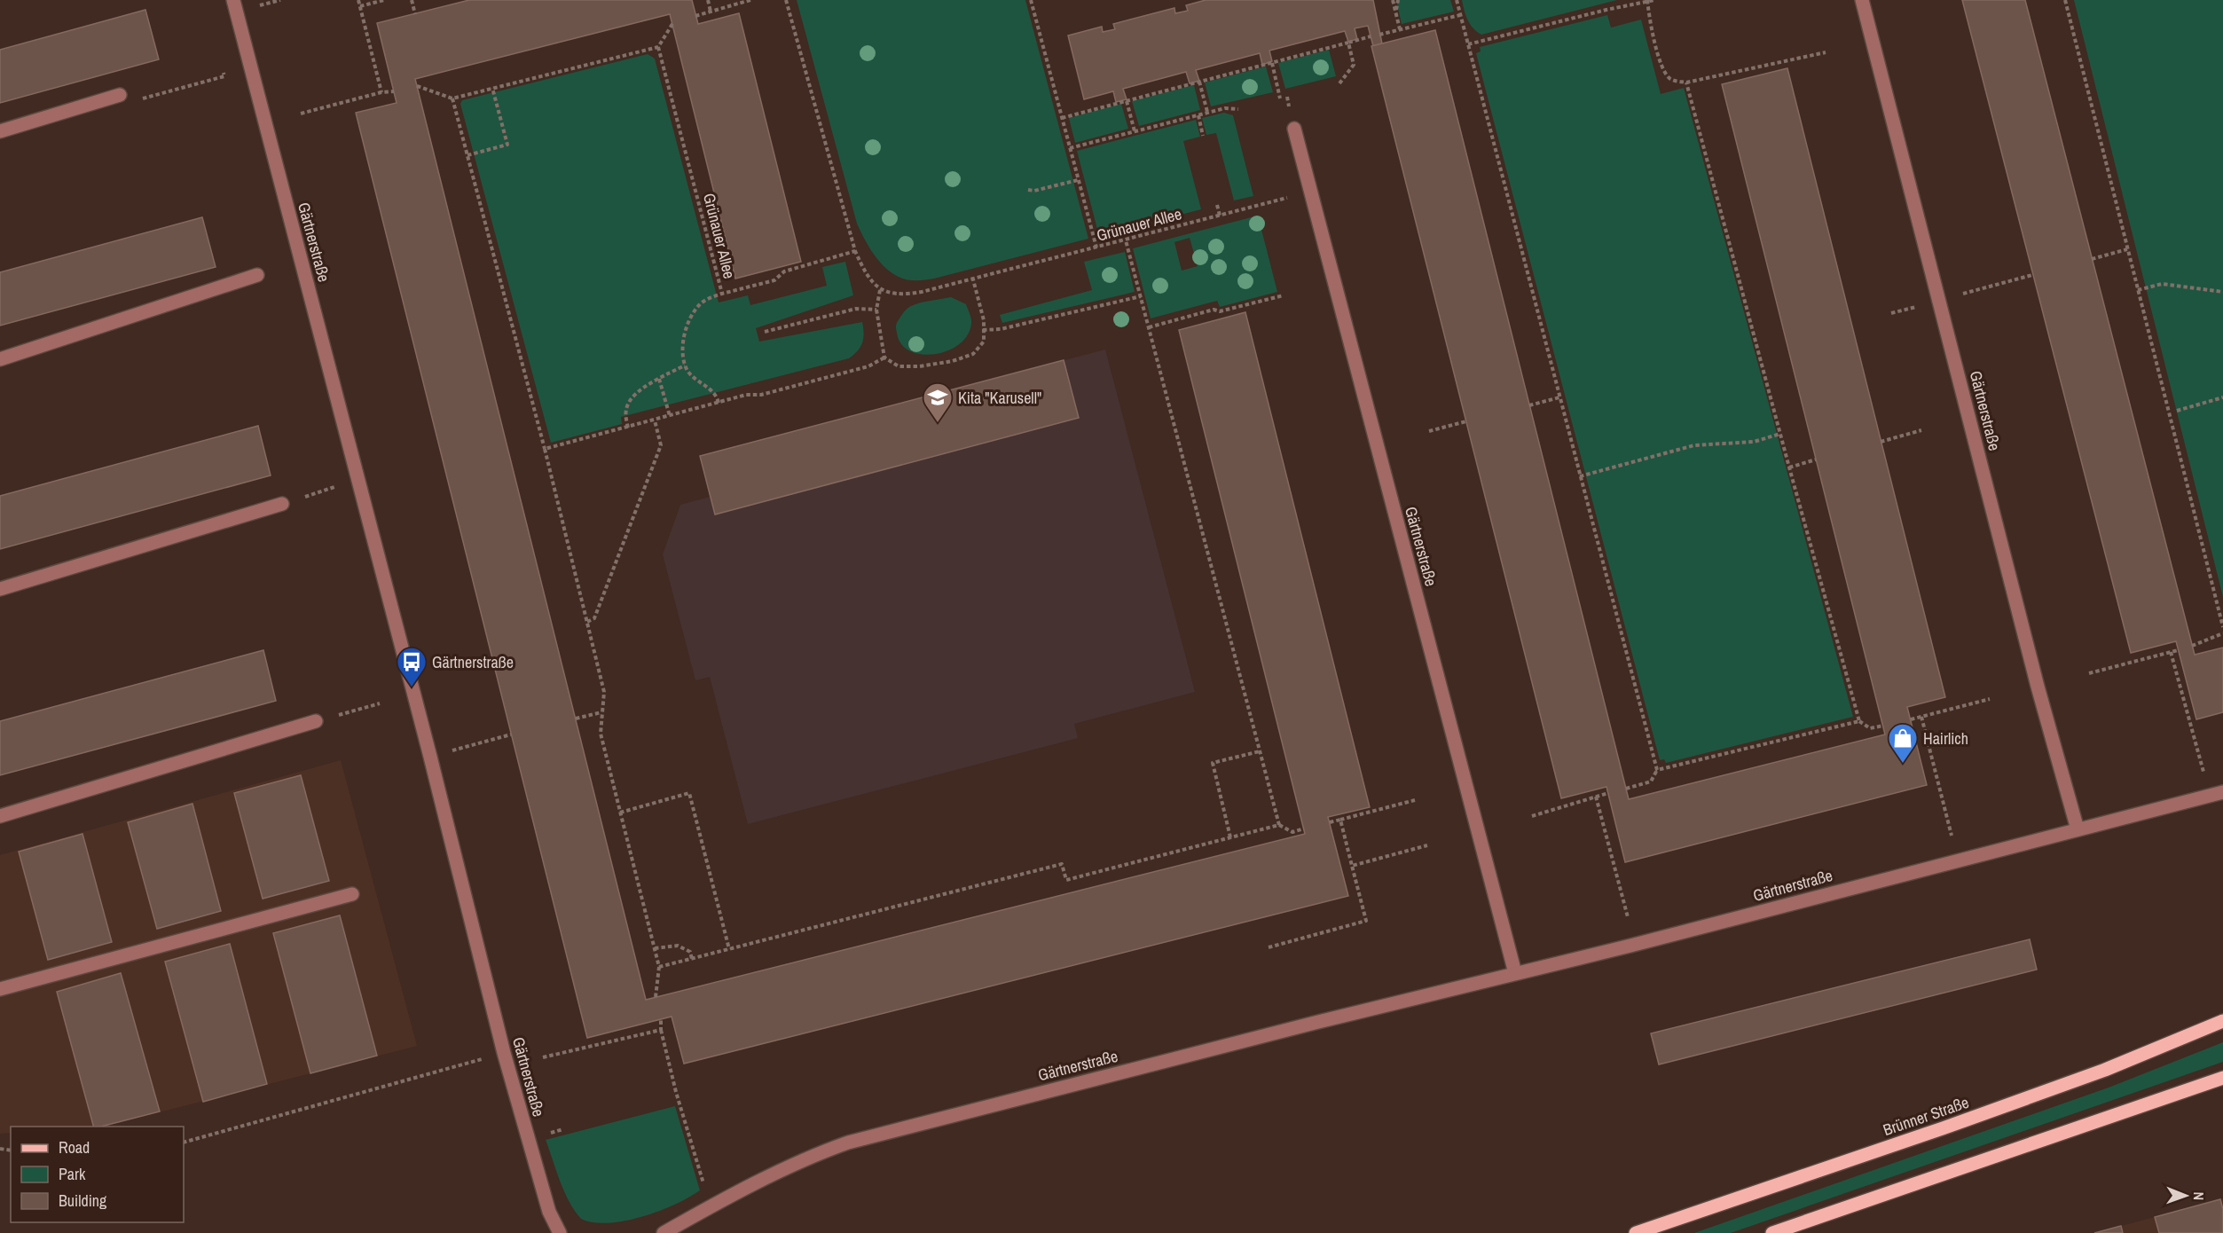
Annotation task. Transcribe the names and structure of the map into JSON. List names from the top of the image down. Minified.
{"streets":{"main road":["Brünner Straße"],"street":["Gärtnerstraße"],"path":["Grünauer Allee"]},"crossings":[["Grünauer Allee","Gärtnerstraße"]],"places":{"school or university":["Kita \"Karusell\""],"bus stop":["Gärtnerstraße"],"shop":["Hairlich"]},"legend":["Road","Park","Building"],"north":"right"}
